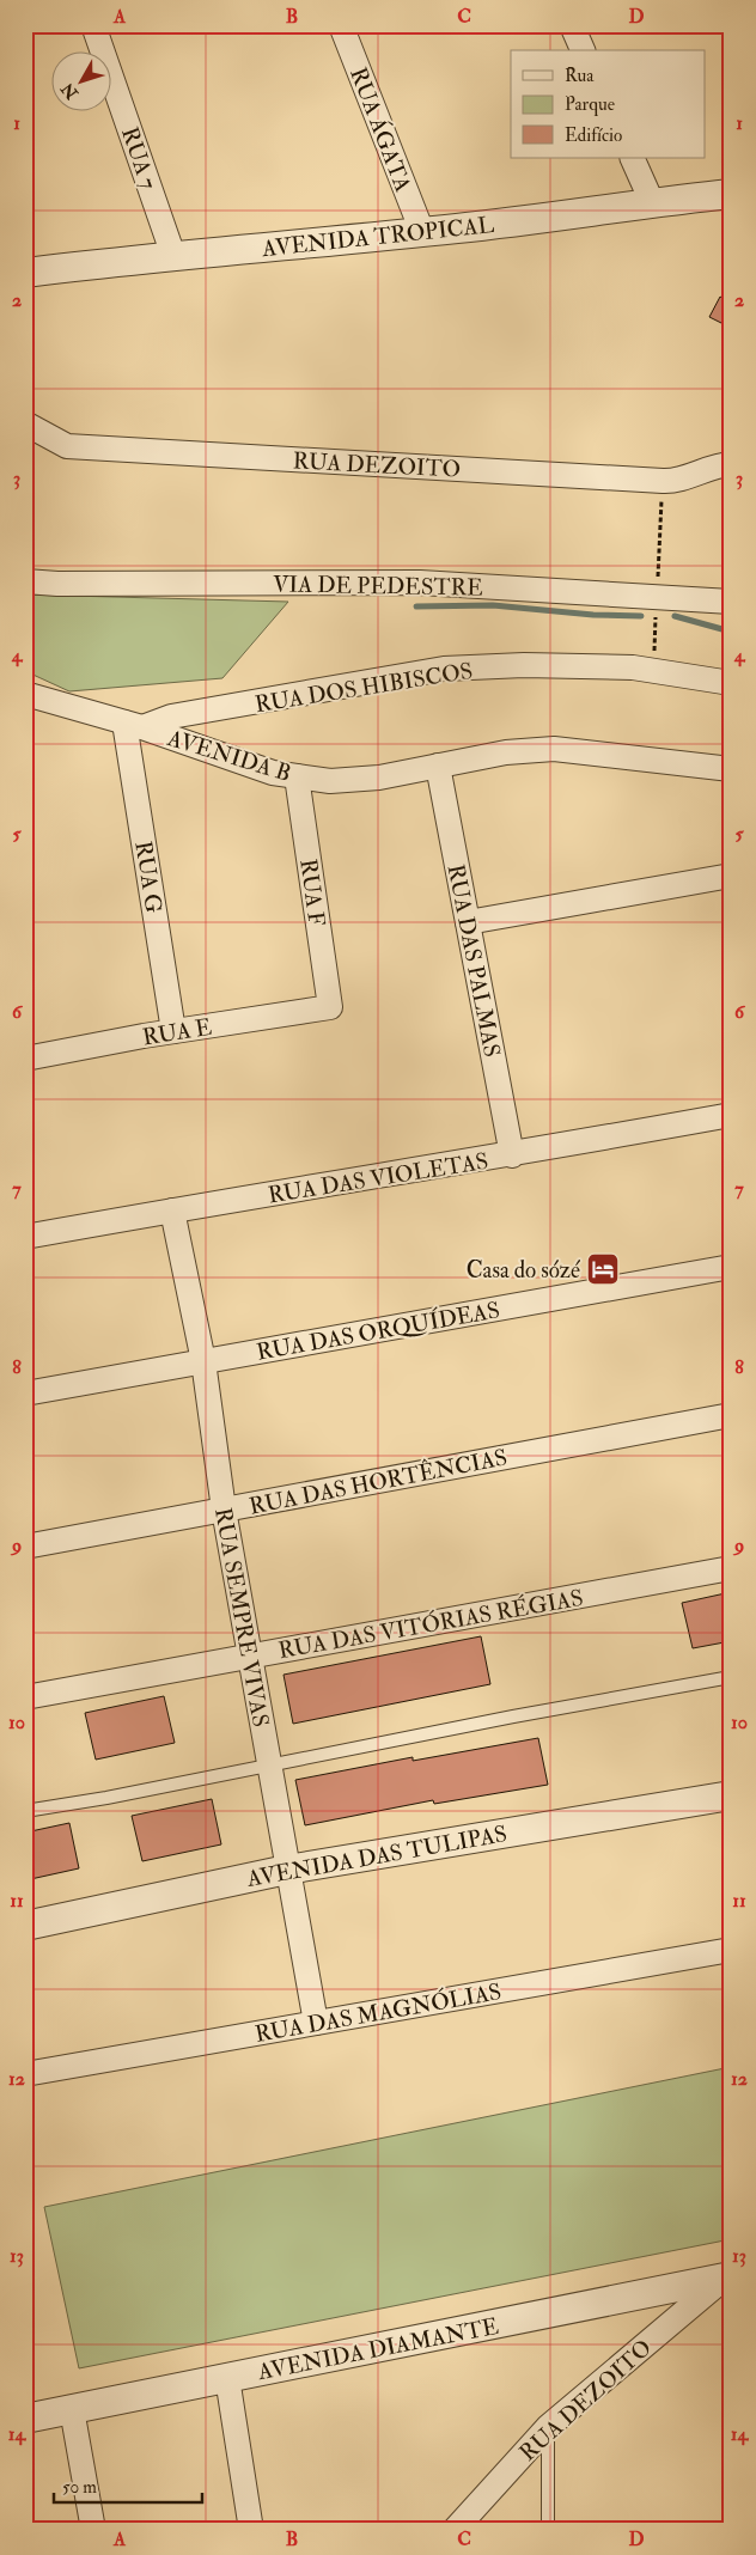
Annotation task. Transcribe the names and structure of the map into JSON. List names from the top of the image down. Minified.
{"streets":{"street":["RUA ÁGATA","RUA 7","AVENIDA TROPICAL","RUA DEZOITO","VIA DE PEDESTRE","RUA DOS HIBISCOS","AVENIDA B","RUA G","RUA F","RUA DAS PALMAS","RUA E","RUA DAS VIOLETAS","RUA DAS ORQUÍDEAS","RUA DAS HORTÊNCIAS","RUA SEMPRE VIVAS","RUA DAS VITÓRIAS RÉGIAS","AVENIDA DAS TULIPAS","RUA DAS MAGNÓLIAS","AVENIDA DIAMANTE"]},"crossings":[["RUA ÁGATA","AVENIDA TROPICAL"],["RUA 7","AVENIDA TROPICAL"],["RUA DEZOITO","AVENIDA DIAMANTE"],["RUA DOS HIBISCOS","AVENIDA B"],["RUA DOS HIBISCOS","RUA G"],["AVENIDA B","RUA G"],["AVENIDA B","RUA F"],["AVENIDA B","RUA DAS PALMAS"],["RUA G","RUA E"],["RUA F","RUA E"],["RUA DAS PALMAS","RUA DAS VIOLETAS"],["RUA DAS VIOLETAS","RUA SEMPRE VIVAS"],["RUA DAS ORQUÍDEAS","RUA SEMPRE VIVAS"],["RUA DAS HORTÊNCIAS","RUA SEMPRE VIVAS"],["RUA SEMPRE VIVAS","RUA DAS VITÓRIAS RÉGIAS"],["RUA SEMPRE VIVAS","AVENIDA DAS TULIPAS"],["RUA SEMPRE VIVAS","RUA DAS MAGNÓLIAS"]],"places":{"hotel":["Casa do sózé"]},"legend":["Rua","Parque","Edifício"],"scale_bar":"50 m","north":"bottom left","grid":{"columns":["A","B","C","D"],"rows":["1","2","3","4","5","6","7","8","9","10","11","12","13","14"]}}
